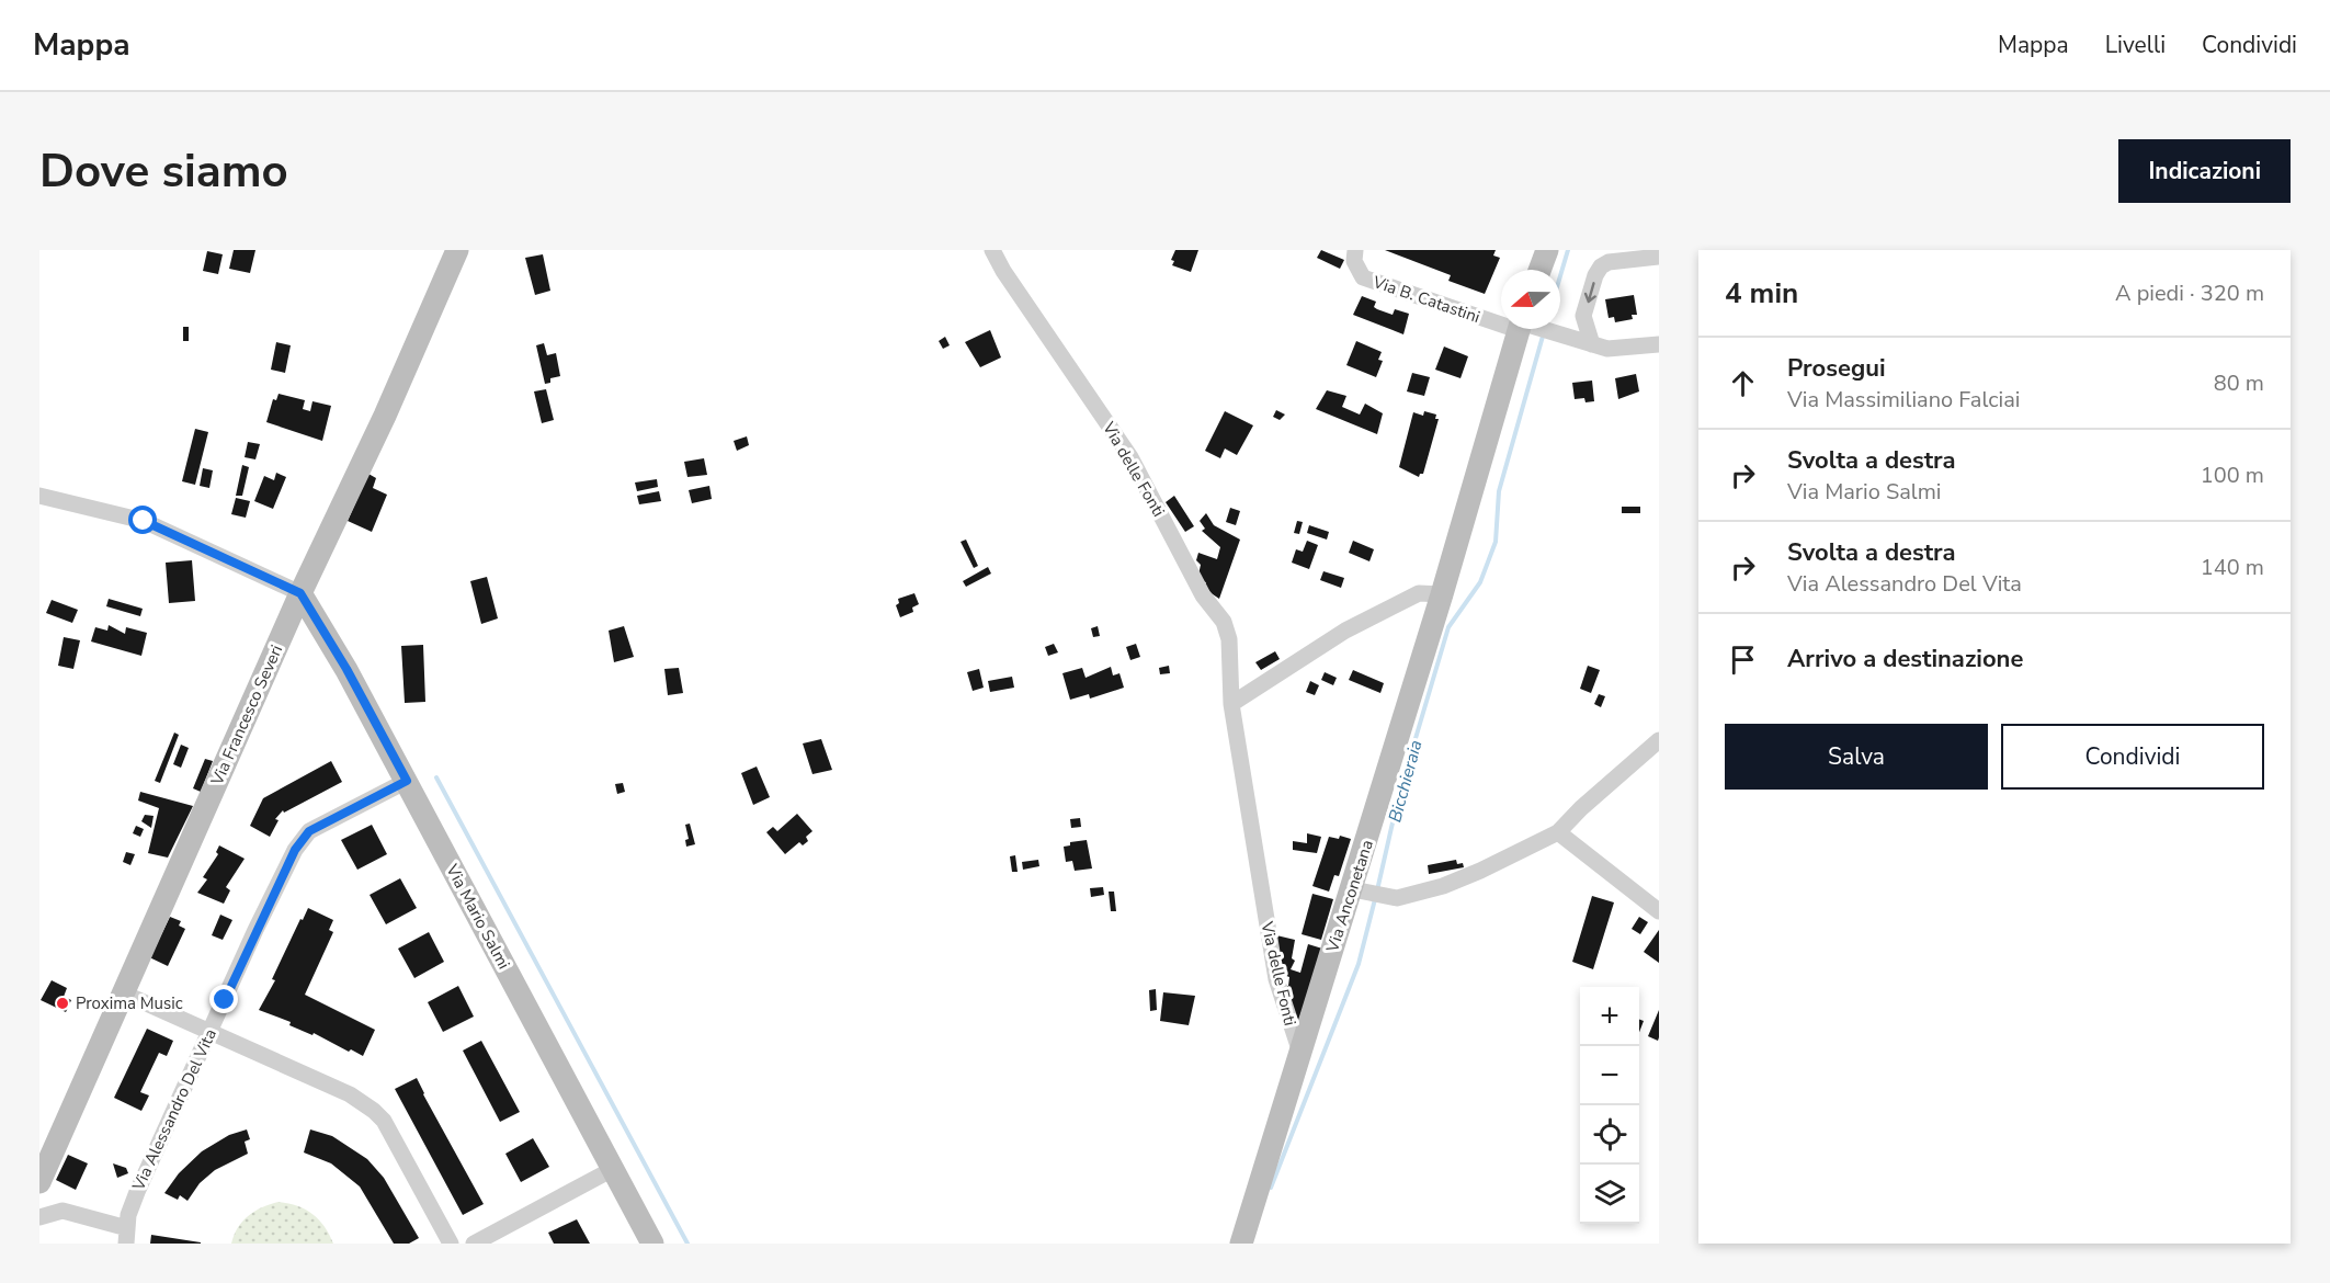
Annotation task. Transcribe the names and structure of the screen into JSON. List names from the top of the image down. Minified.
{"streets":{"street":["Via B. Catastini","Via delle Fonti","Via Francesco Severi","Via Anconetana","Via Mario Salmi","Via Alessandro Del Vita"]},"crossings":[["Via delle Fonti","Via Anconetana"],["Via Francesco Severi","Via Mario Salmi"],["Via Mario Salmi","Via Alessandro Del Vita"]],"water":["Bicchieraia"],"places":["Proxima Music"],"north":"left","page":{"header":"Mappa","nav":["Mappa","Livelli","Condividi"],"buttons":["Indicazioni",["Salva","Condividi"]],"title":"Dove siamo","heading":["4 min","A piedi · 320 m"],"list":[["Prosegui","Via Massimiliano Falciai","80 m"],["Svolta a destra","Via Mario Salmi","100 m"],["Svolta a destra","Via Alessandro Del Vita","140 m"],"Arrivo a destinazione"],"map_buttons":["+","−"]}}
